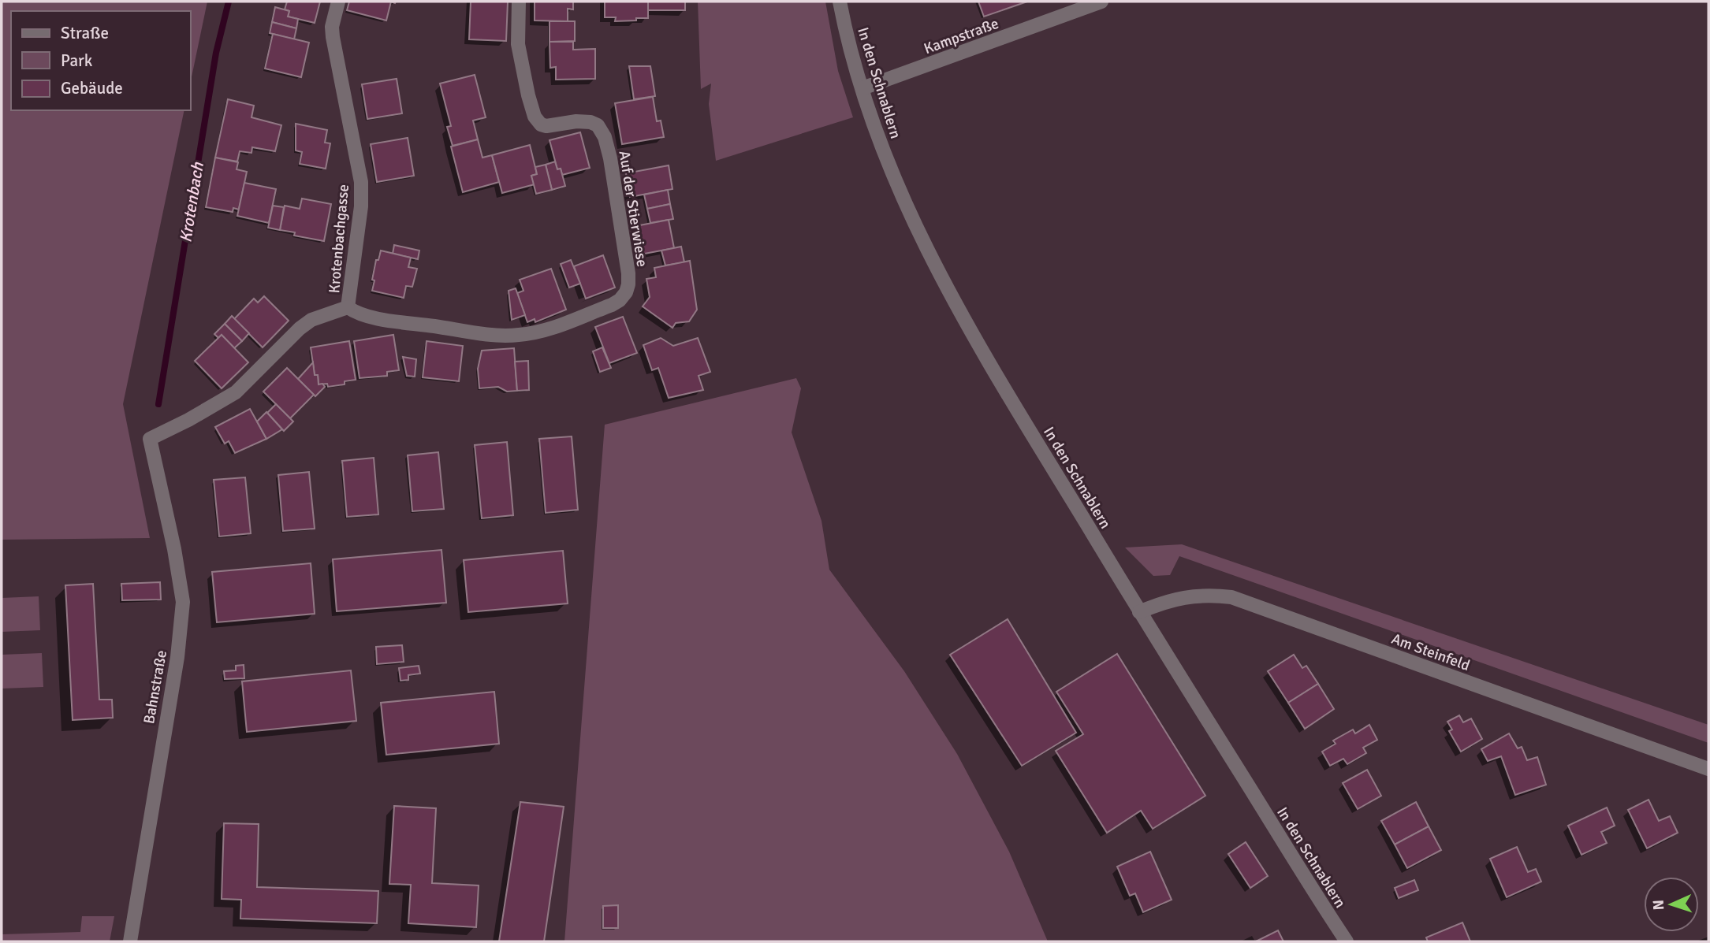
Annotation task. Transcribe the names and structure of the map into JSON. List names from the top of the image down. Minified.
{"streets":{"street":["Kampstraße","In den Schnablern","Auf der Stierwiese","Krotenbachgasse","Am Steinfeld","Bahnstraße"]},"crossings":[["Kampstraße","In den Schnablern"],["In den Schnablern","Am Steinfeld"],["Auf der Stierwiese","Krotenbachgasse"],["Krotenbachgasse","Bahnstraße"]],"water":["Krotenbach"],"legend":["Straße","Park","Gebäude"],"north":"left"}
